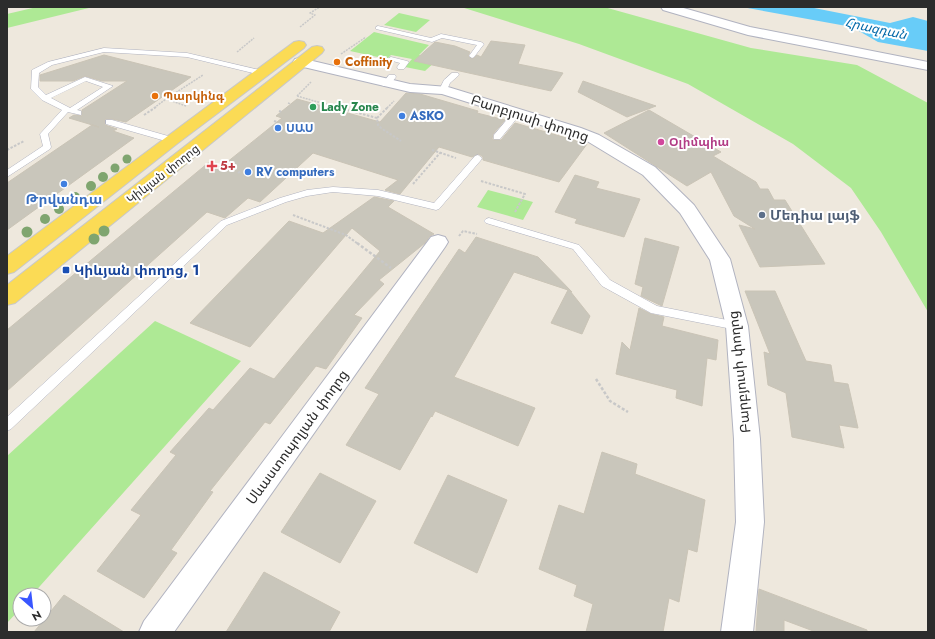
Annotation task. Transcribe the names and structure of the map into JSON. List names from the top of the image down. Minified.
{"streets":{"main road":["Կիևյան փողոց"],"street":["Բարբյուսի փողոց","Սևաստոպոլյան փողոց"]},"crossings":[["Բարբյուսի փողոց","Կիևյան փողոց"]],"water":["Հրազդան"],"places":{"other":["Coffinity","Պարկինգ","Lady Zone","ASKO","ՍԱՍ","Օլիմպիա","RV computers","Թրվանդա","Մեդիա լայֆ"],"health":["5+"],"transit":["Կիևյան փողոց, 1"]},"north":"bottom right"}
